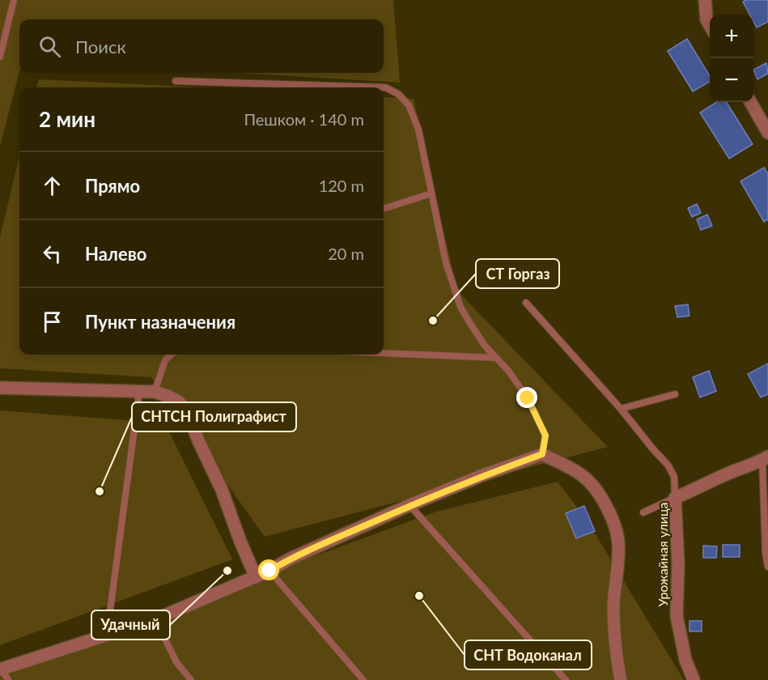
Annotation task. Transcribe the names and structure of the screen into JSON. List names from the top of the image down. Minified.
{"streets":{"street":["Урожайная улица"]},"places":["СТ Горгаз","СНТСН Полиграфист","Удачный","СНТ Водоканал"],"page":{"map_buttons":["+","−"],"search":"Поиск","heading":["2 мин","Пешком · 140 m"],"list":[["Прямо","120 m"],["Налево","20 m"],"Пункт назначения"]}}
